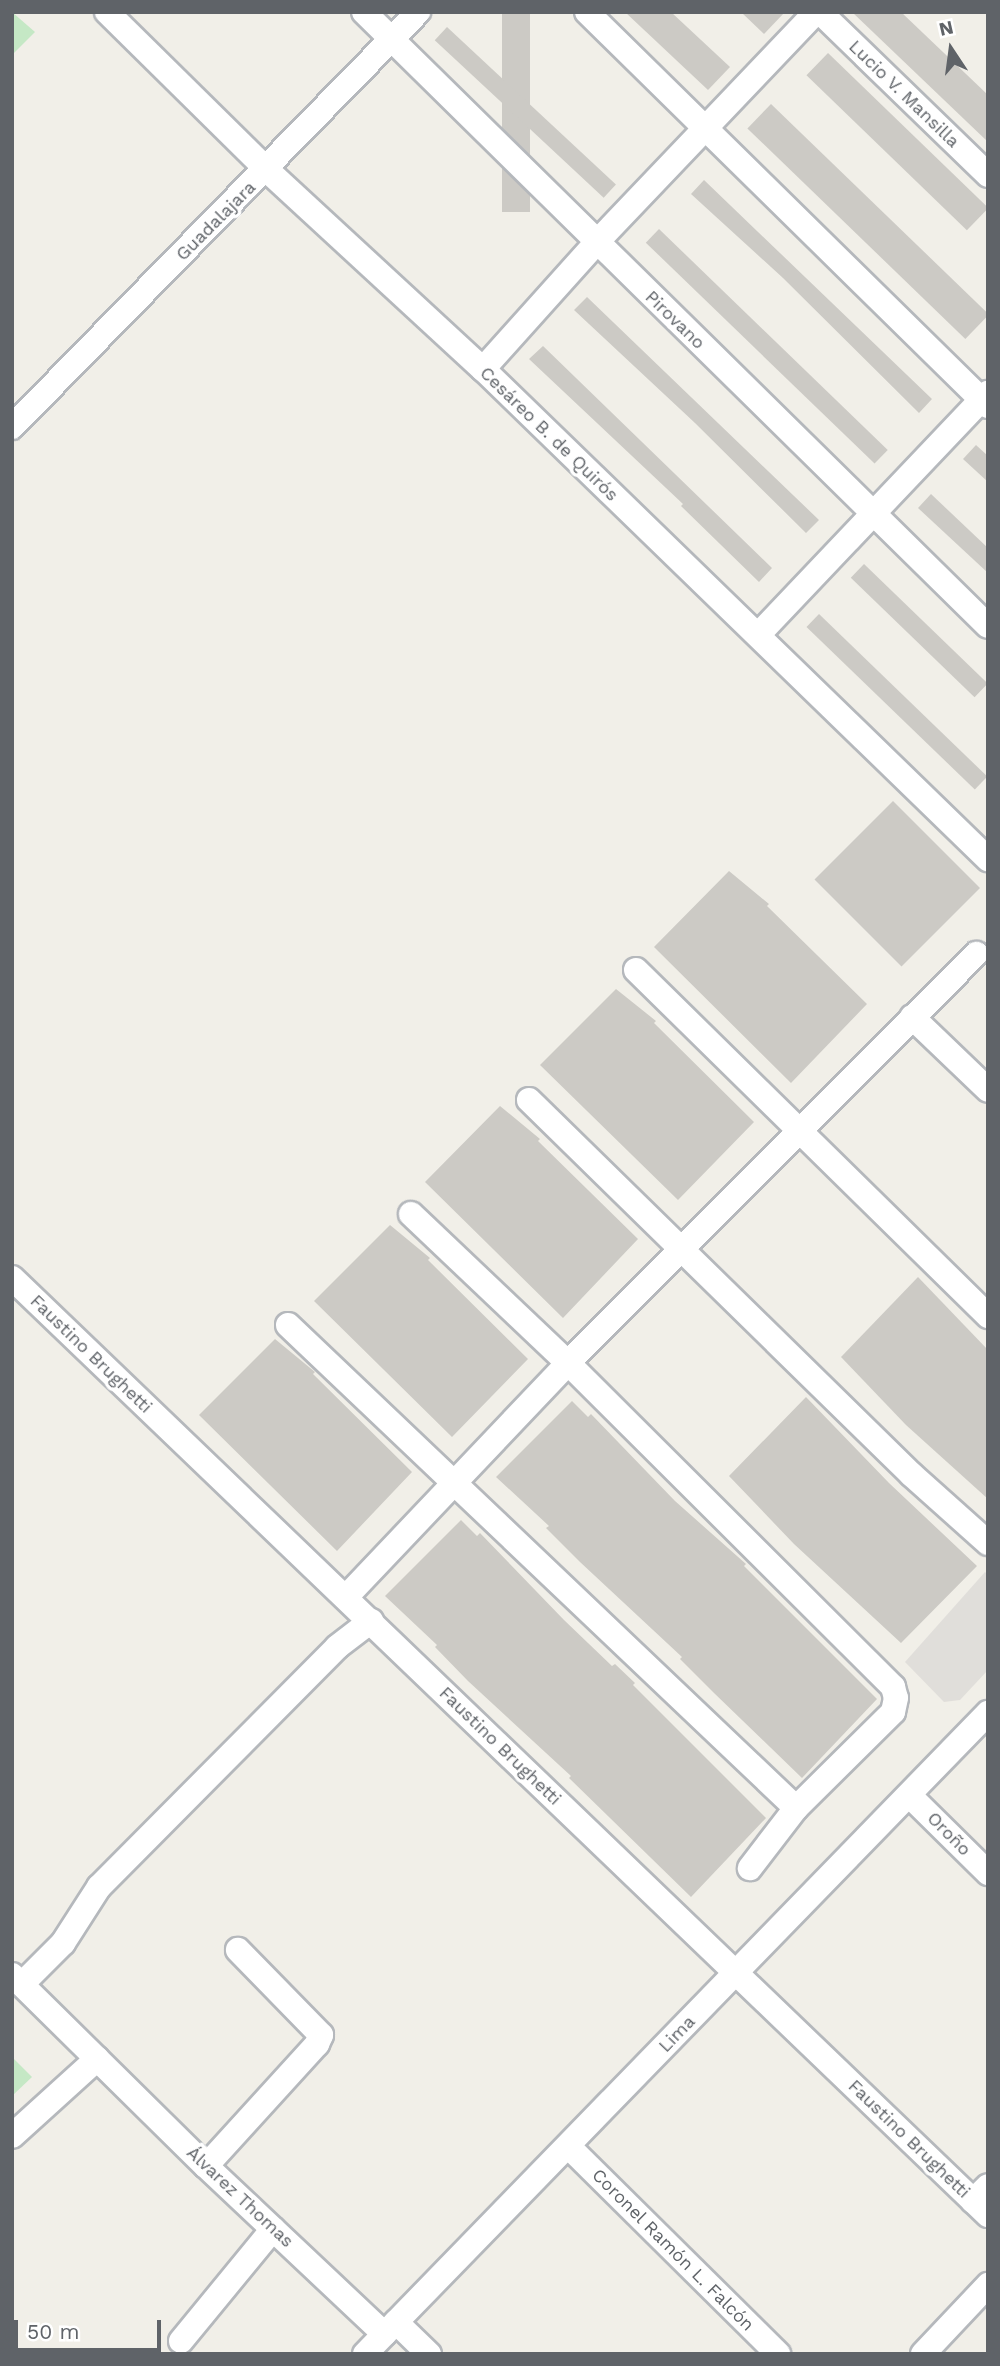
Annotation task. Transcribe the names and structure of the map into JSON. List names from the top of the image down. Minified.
{"streets":{"street":["Lucio V. Mansilla","Guadalajara","Pirovano","Cesáreo B. de Quirós","Faustino Brughetti","Oroño","Lima","Álvarez Thomas","Coronel Ramón L. Falcón"]},"crossings":[["Guadalajara","Pirovano"],["Guadalajara","Cesáreo B. de Quirós"],["Faustino Brughetti","Lima"],["Oroño","Lima"],["Lima","Álvarez Thomas"],["Lima","Coronel Ramón L. Falcón"]],"scale_bar":"50 m","north":"top"}
